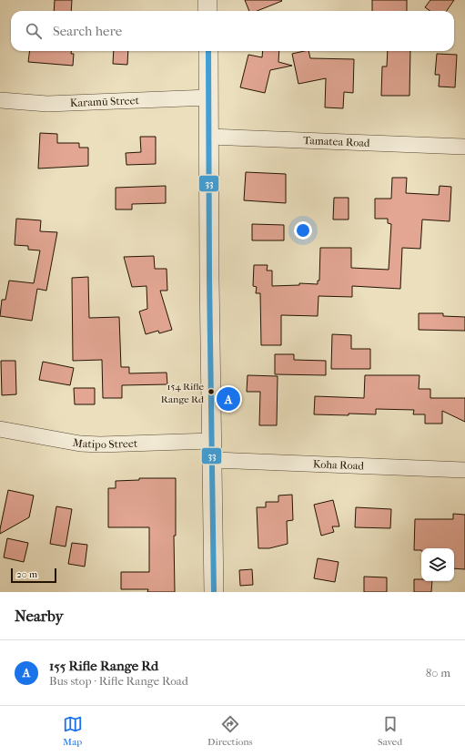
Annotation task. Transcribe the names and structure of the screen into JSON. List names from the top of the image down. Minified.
{"streets":{"street":["Karamū Street","Tamatea Road","Matipo Street","Koha Road"]},"places":["154 Rifle Range Rd"],"lines":["transit line 33"],"scale_bar":"20 m","page":{"search":"Search here","pins":"A","scale":"20 m","heading":"Nearby","list":[{"mark":"A","name":"155 Rifle Range Rd","note":"Bus stop · Rifle Range Road","value":"80 m"}],"nav":["Map","Directions","Saved"]}}
